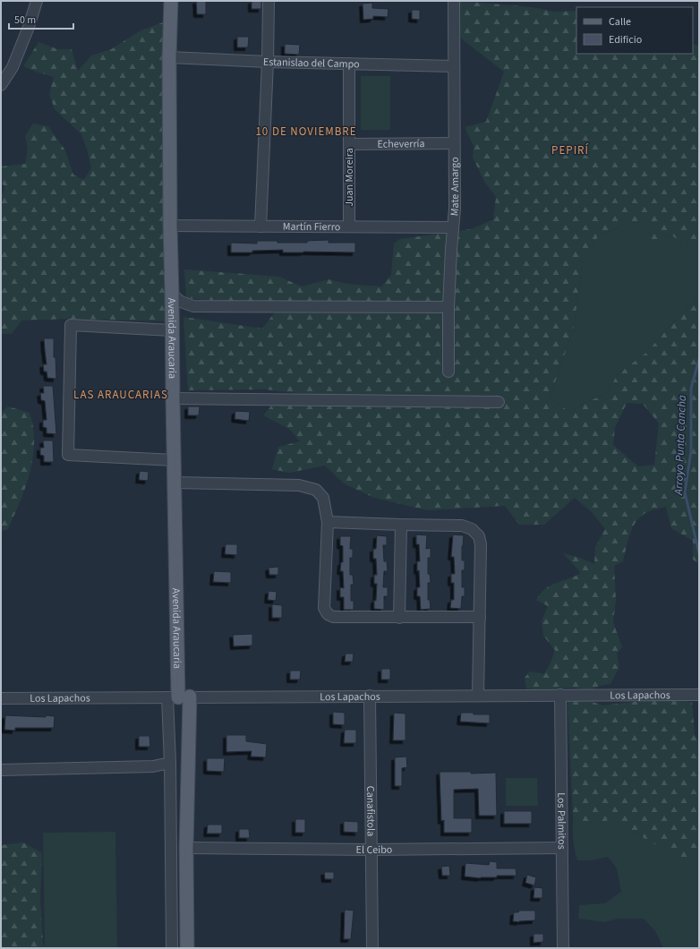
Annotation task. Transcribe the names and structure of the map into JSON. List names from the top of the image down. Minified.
{"streets":{"main road":["Avenida Araucaria"],"street":["Estanislao del Campo","Echeverría","Juan Moreira","Mate Amargo","Martín Fierro","Los Lapachos","Canafistola","Los Palmitos","El Ceibo"]},"crossings":[["Estanislao del Campo","Juan Moreira"],["Estanislao del Campo","Mate Amargo"],["Estanislao del Campo","Avenida Araucaria"],["Echeverría","Juan Moreira"],["Echeverría","Mate Amargo"],["Juan Moreira","Martín Fierro"],["Mate Amargo","Martín Fierro"],["Martín Fierro","Avenida Araucaria"],["Avenida Araucaria","Los Lapachos"],["Avenida Araucaria","El Ceibo"],["Los Lapachos","Canafistola"],["Los Lapachos","Los Palmitos"],["Canafistola","El Ceibo"],["Los Palmitos","El Ceibo"]],"districts":["10 DE NOVIEMBRE","PEPIRÍ","LAS ARAUCARIAS"],"water":["Arroyo Punta Cancha"],"legend":["Calle","Edificio"],"scale_bar":"50 m"}
